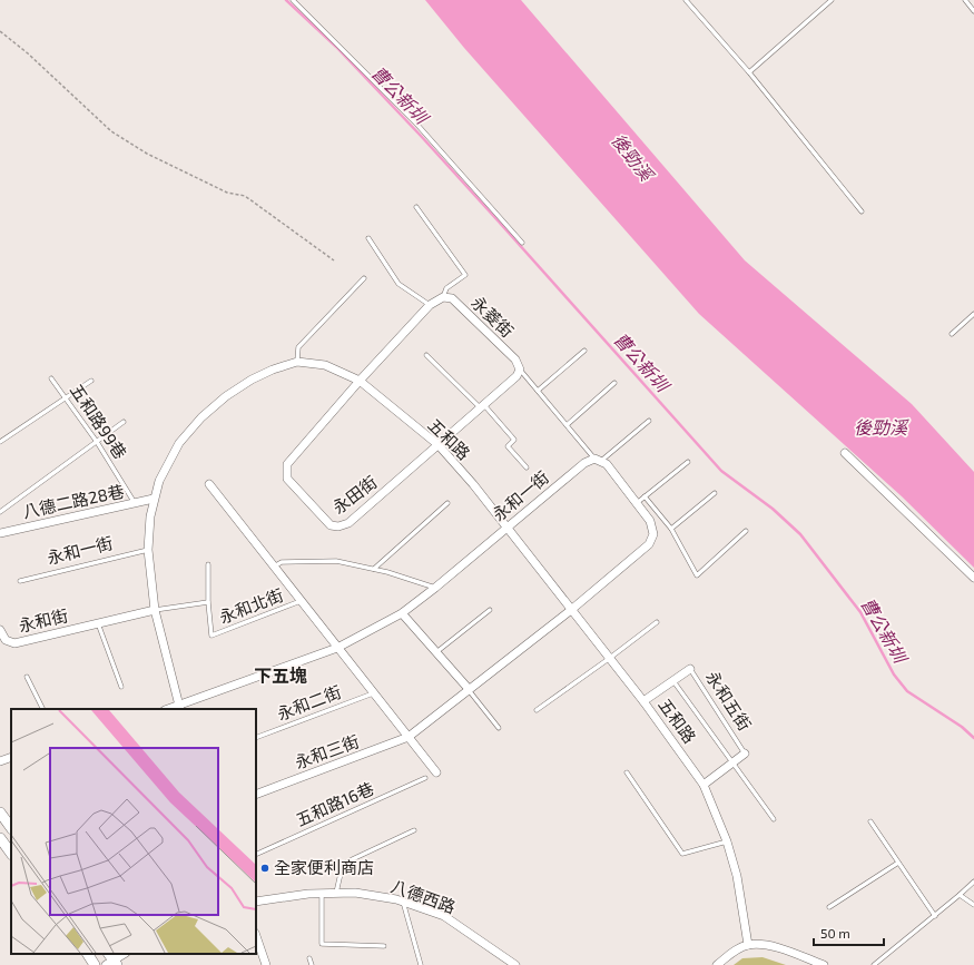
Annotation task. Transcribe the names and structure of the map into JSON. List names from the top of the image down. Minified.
{"streets":{"street":["永菱街","五和路","永田街","永和一街","八德二路28巷","永和街","永和五街","永和三街","八德西路"],"lane":["五和路99巷","永和北街","永和二街","五和路16巷"]},"crossings":[["五和路99巷","八德二路28巷"],["五和路","永田街"],["五和路","永和一街"],["五和路","八德二路28巷"],["五和路","永和街"],["五和路","永和五街"],["五和路","永和三街"]],"districts":["下五塊"],"water":["曹公新圳","後勁溪"],"places":["全家便利商店"],"scale_bar":"50 m"}
